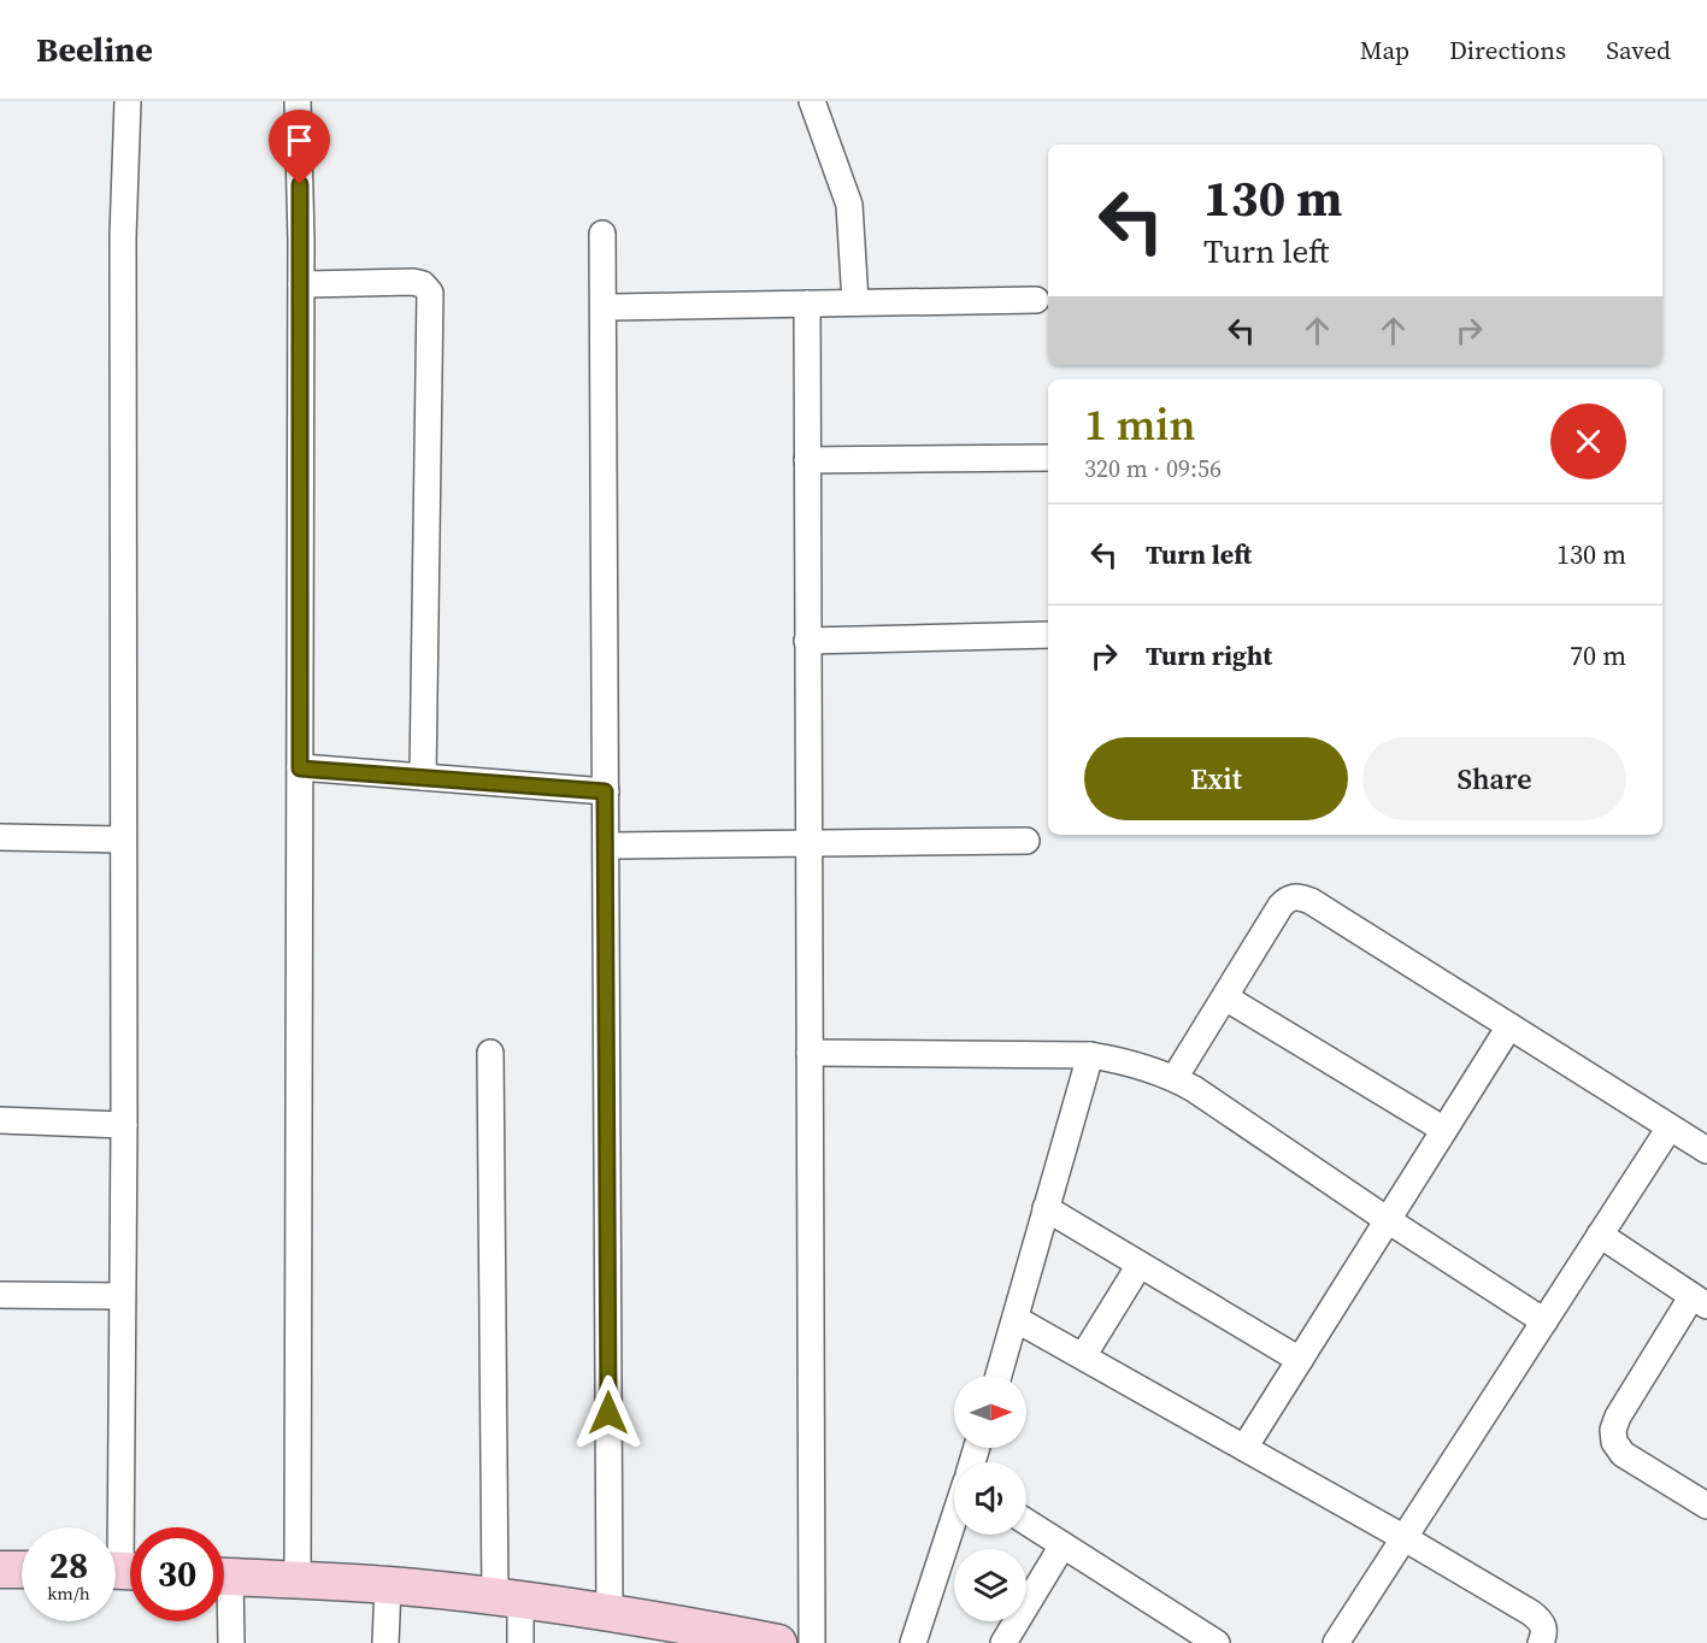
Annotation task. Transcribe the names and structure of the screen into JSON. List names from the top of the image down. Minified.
{"north":"right","page":{"header":"Beeline","nav":["Map","Directions","Saved"],"turn":["130 m","Turn left"],"heading":["1 min","320 m · 09:56"],"list":[{"name":"Turn left","value":"130 m"},{"name":"Turn right","value":"70 m"}],"buttons":["Exit","Share"],"speed":"28 km/h","limit":"30"}}
